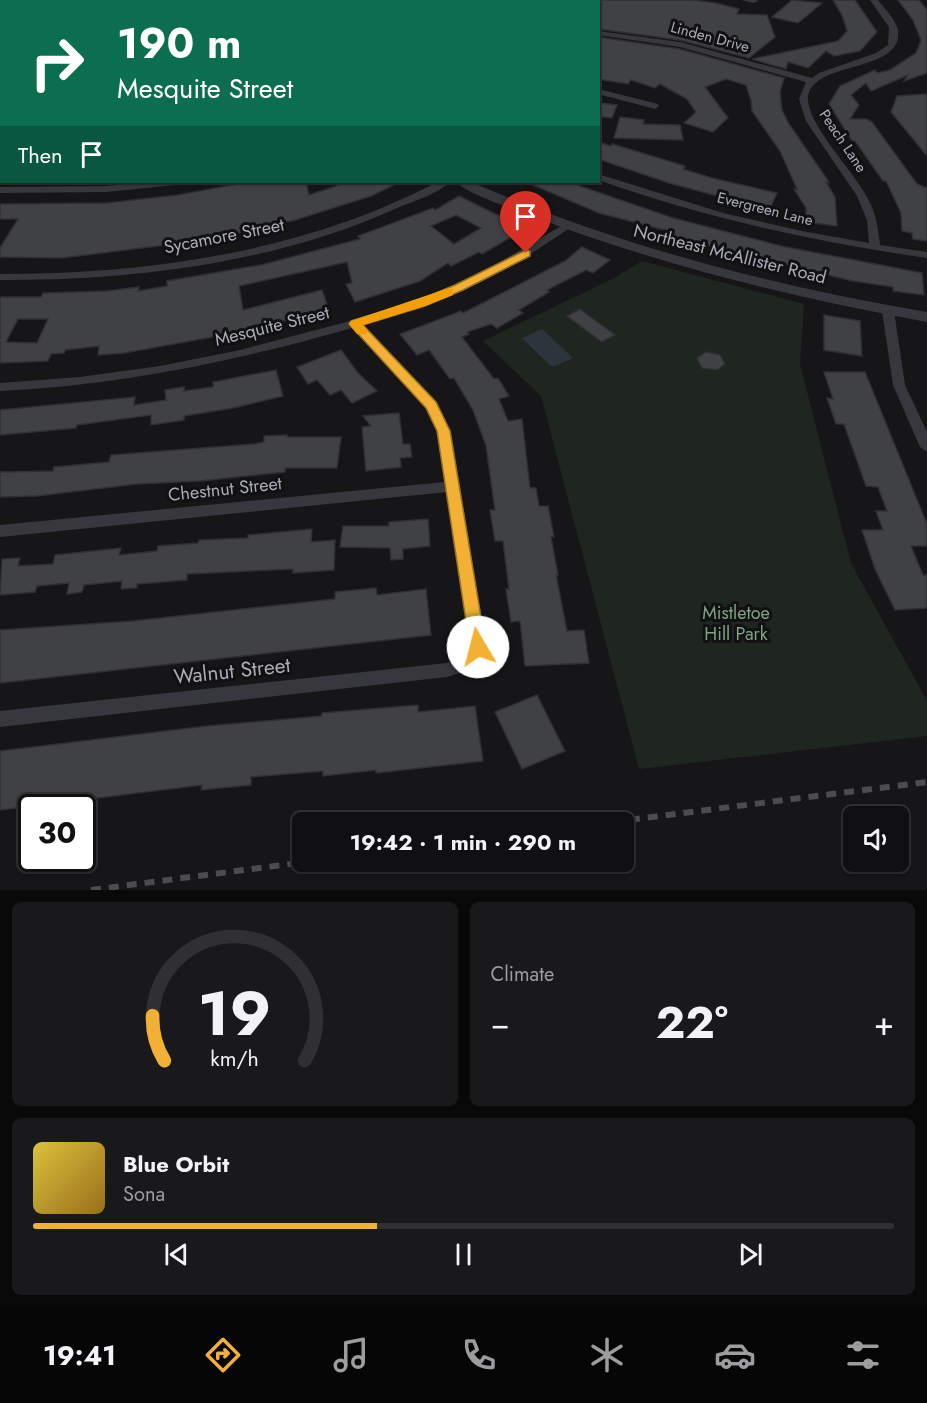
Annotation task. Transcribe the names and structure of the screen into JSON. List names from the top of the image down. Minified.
{"streets":{"street":["Linden Drive","Peach Lane","Evergreen Lane","Sycamore Street","Northeast McAllister Road","Mesquite Street","Chestnut Street","Walnut Street"]},"crossings":[["Linden Drive","Peach Lane"],["Peach Lane","Evergreen Lane"],["Northeast McAllister Road","Mesquite Street"],["Chestnut Street","Walnut Street"]],"parks":["Mistletoe Hill Park"],"page":{"turn":["190 m","Mesquite Street"],"then":"Then","limit":"30","trip":"19:42 · 1 min · 290 m","tile":"Climate","heat":["−","22°","+"],"song":["Blue Orbit","Sona"],"tabs":"19:41","gauge":["19","km/h"]}}
